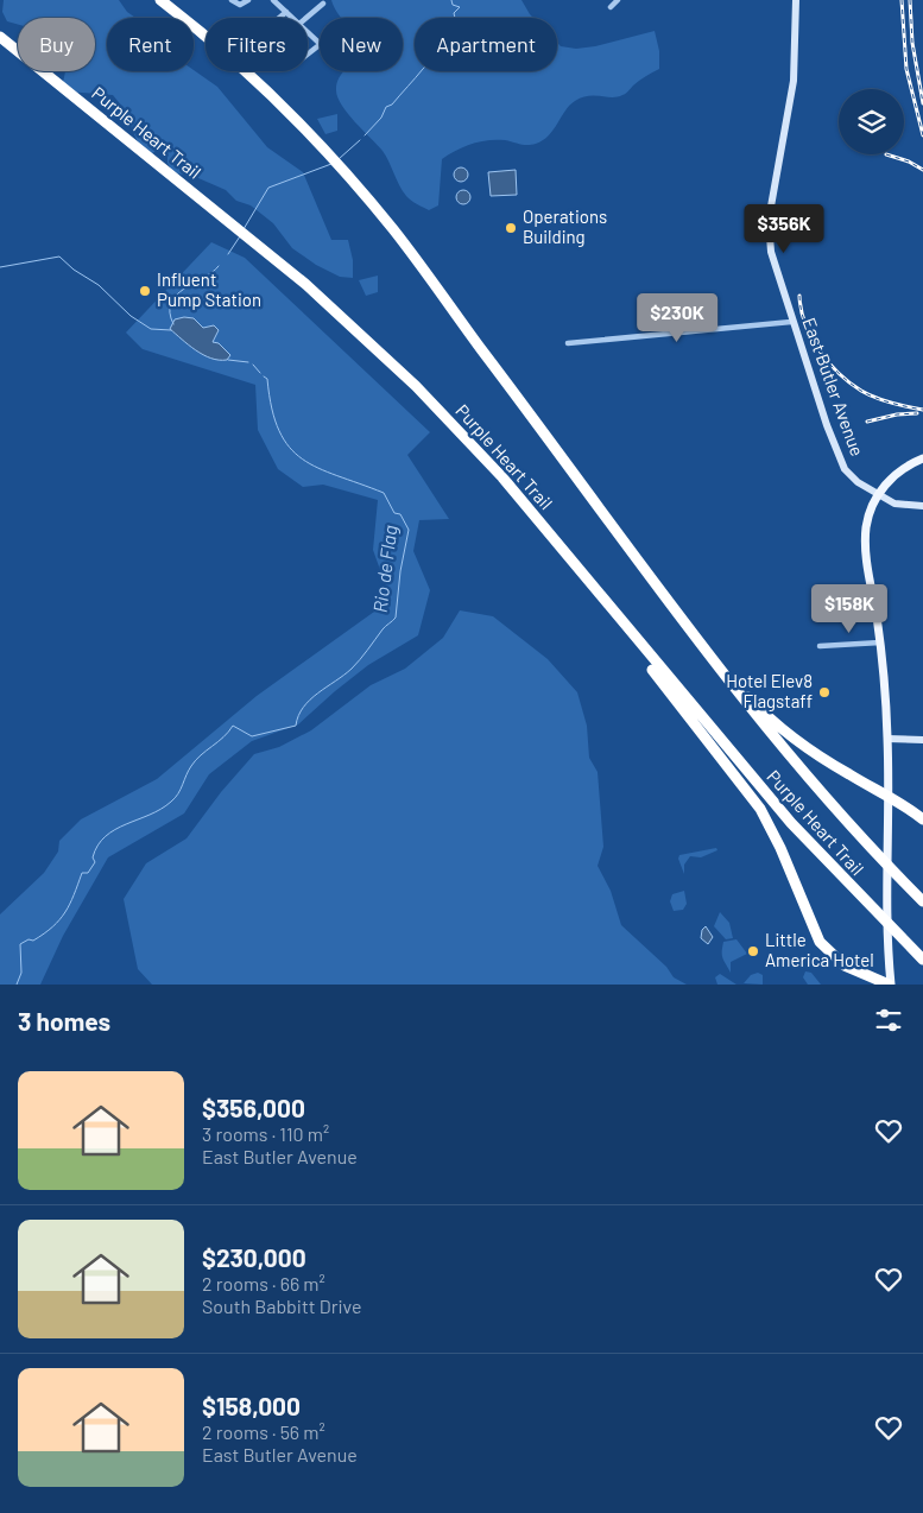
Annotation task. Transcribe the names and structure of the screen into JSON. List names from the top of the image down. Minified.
{"streets":{"highway":["Purple Heart Trail"],"main road":["East Butler Avenue"]},"water":["Rio de Flag"],"places":["Operations Building","Influent Pump Station","Hotel Elev8 Flagstaff","Little America Hotel"],"page":{"chip":["Buy","Rent","Filters","New","Apartment"],"price":["$356K","$230K","$158K"],"heading":"3 homes","list":[{"name":"$356,000","note":"3 rooms · 110 m² · East Butler Avenue"},{"name":"$230,000","note":"2 rooms · 66 m² · South Babbitt Drive"},{"name":"$158,000","note":"2 rooms · 56 m² · East Butler Avenue"}]}}
